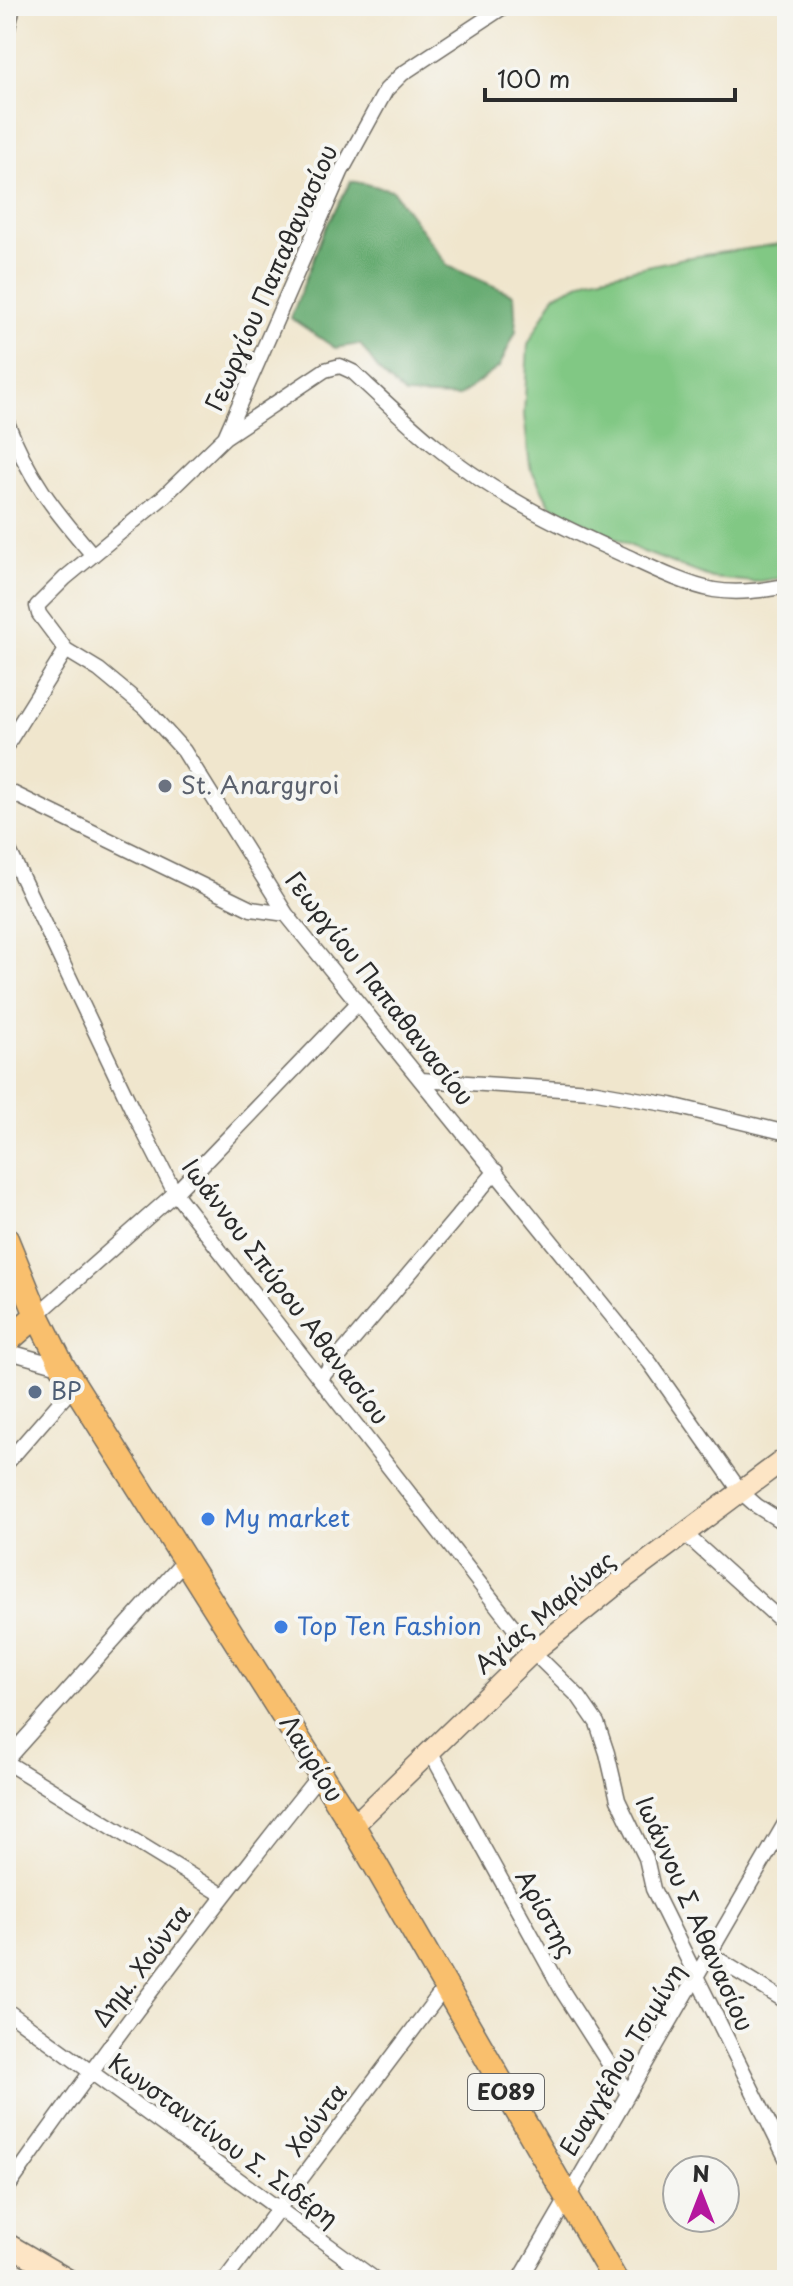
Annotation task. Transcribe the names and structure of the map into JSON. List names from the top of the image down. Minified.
{"streets":{"main road":["Λαυρίου","ΕΟ89"],"street":["Γεωργίου Παπαθανασίου","Ιωάννου Σπύρου Αθανασίου","Αγίας Μαρίνας","Αρίστης","Ιωάννου Σ Αθανασίου","Δημ. Χούντα","Ευαγγέλου Τσιμίνη","Χούντα","Κωνσταντίνου Σ. Σιδέρη"]},"crossings":[["Γεωργίου Παπαθανασίου","Αγίας Μαρίνας"],["Ιωάννου Σπύρου Αθανασίου","Αγίας Μαρίνας"],["Ιωάννου Σπύρου Αθανασίου","Ιωάννου Σ Αθανασίου"],["Αγίας Μαρίνας","Λαυρίου"],["Αγίας Μαρίνας","Αρίστης"],["Αγίας Μαρίνας","Ιωάννου Σ Αθανασίου"],["Λαυρίου","Δημ. Χούντα"],["Λαυρίου","Ευαγγέλου Τσιμίνη"],["Λαυρίου","Χούντα"],["Αρίστης","Ευαγγέλου Τσιμίνη"],["Ιωάννου Σ Αθανασίου","Ευαγγέλου Τσιμίνη"],["Δημ. Χούντα","Κωνσταντίνου Σ. Σιδέρη"],["Χούντα","Κωνσταντίνου Σ. Σιδέρη"]],"places":["St. Anargyroi","BP","My market","Top Ten Fashion"],"scale_bar":"100 m","north":"top"}
